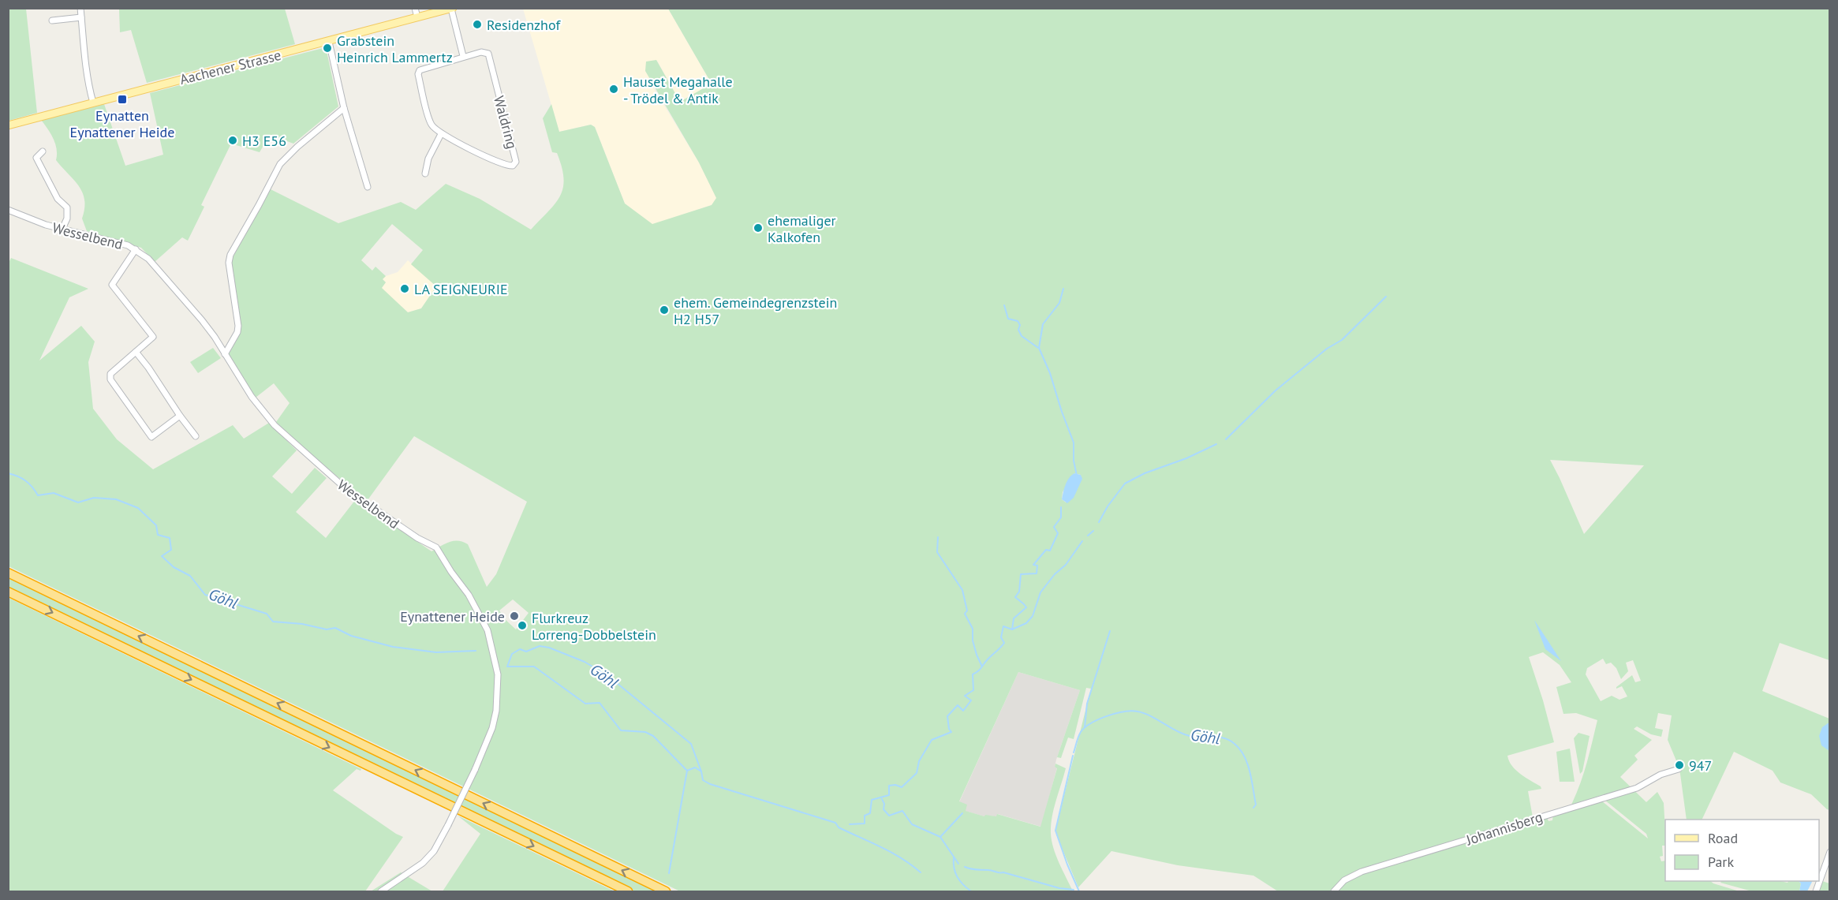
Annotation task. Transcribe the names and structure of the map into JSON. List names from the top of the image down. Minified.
{"streets":{"main road":["Aachener Strasse"],"street":["Waldring","Wesselbend","Johannisberg"]},"water":["Göhl"],"places":{"other":["Residenzhof","Grabstein Heinrich Lammertz","Hauset Megahalle - Trödel & Antik","H3 E56","ehemaliger Kalkofen","LA SEIGNEURIE","ehem. Gemeindegrenzstein H2 H57","Eynattener Heide","Flurkreuz Lorreng-Dobbelstein","947"],"transit":["Eynatten Eynattener Heide"]},"legend":["Road","Park"]}
